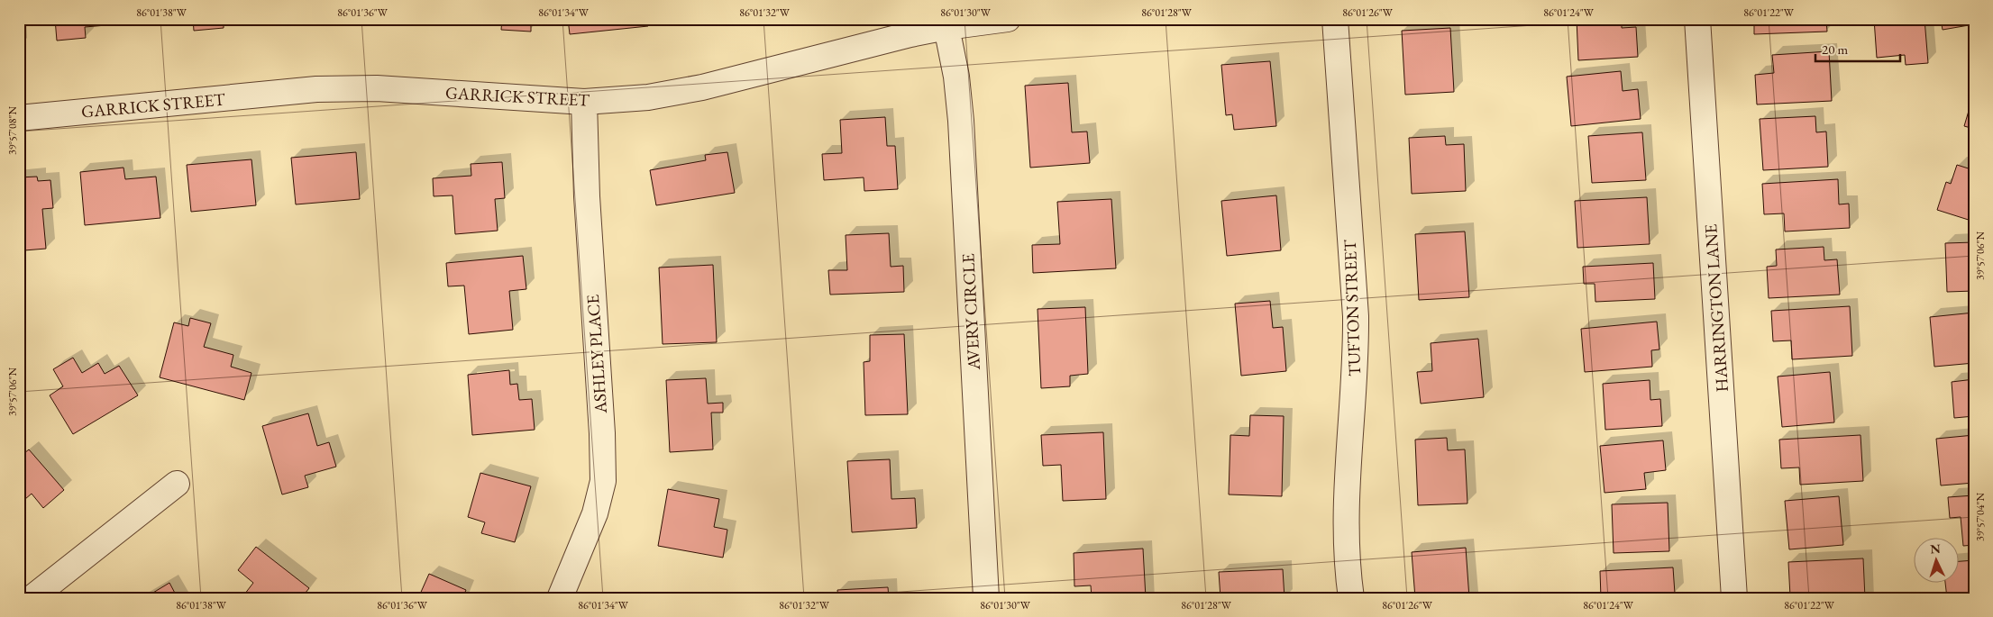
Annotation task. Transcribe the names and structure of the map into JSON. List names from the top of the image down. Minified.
{"streets":{"street":["GARRICK STREET","TUFTON STREET","HARRINGTON LANE","AVERY CIRCLE","ASHLEY PLACE"]},"crossings":[["GARRICK STREET","AVERY CIRCLE"],["GARRICK STREET","ASHLEY PLACE"]],"scale_bar":"20 m","north":"top","coordinates":["86°01'38\"W","86°01'36\"W","86°01'34\"W","86°01'32\"W","86°01'30\"W","86°01'28\"W","86°01'26\"W","86°01'24\"W","86°01'22\"W","39°57'08\"N","39°57'06\"N","39°57'04\"N"]}
